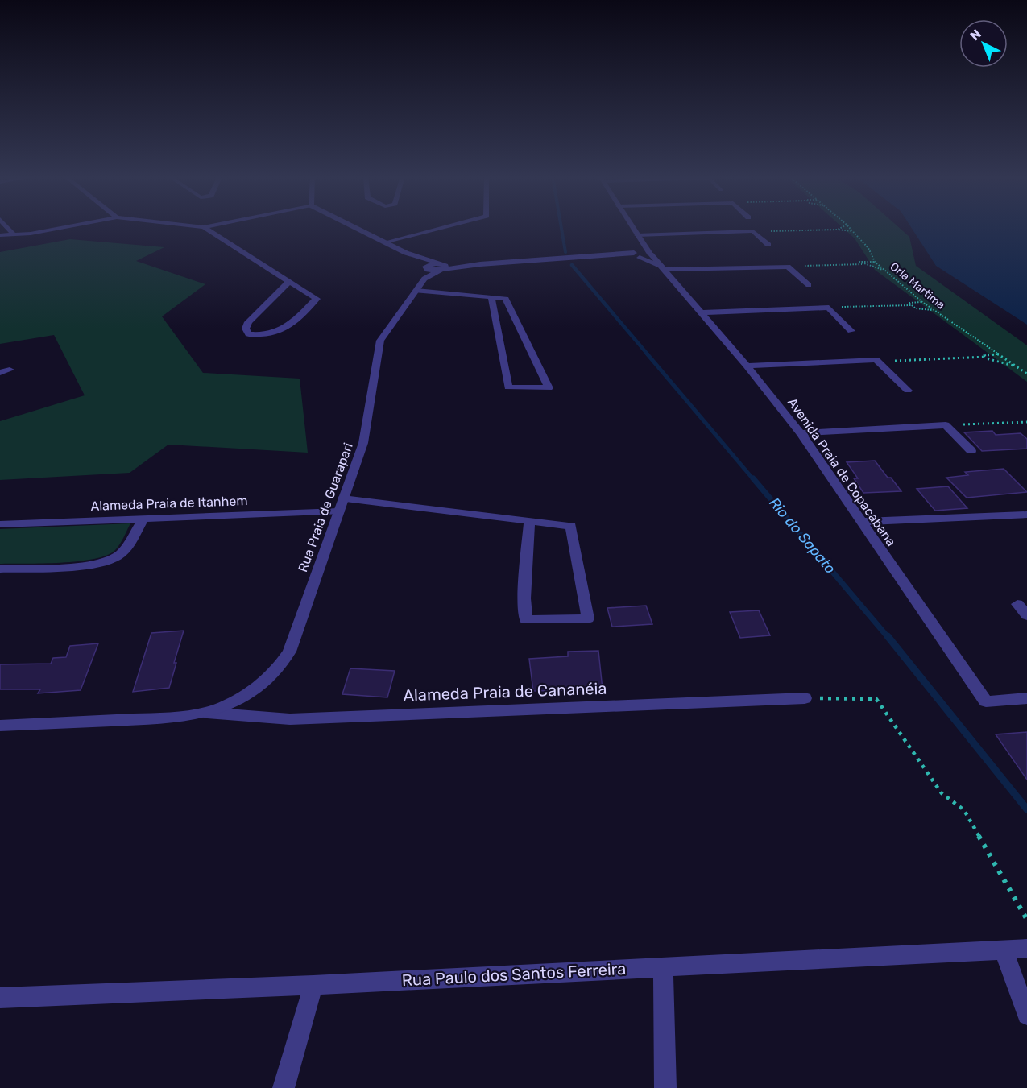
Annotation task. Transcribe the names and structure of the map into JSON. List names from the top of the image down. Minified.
{"streets":{"street":["Avenida Praia de Copacabana","Alameda Praia de Itanhem","Rua Praia de Guarapari","Alameda Praia de Cananéia","Rua Paulo dos Santos Ferreira"],"path":["Orla Martima"]},"crossings":[["Alameda Praia de Itanhem","Rua Praia de Guarapari"],["Rua Praia de Guarapari","Alameda Praia de Cananéia"]],"water":["Rio do Sapato"],"north":"top left"}
